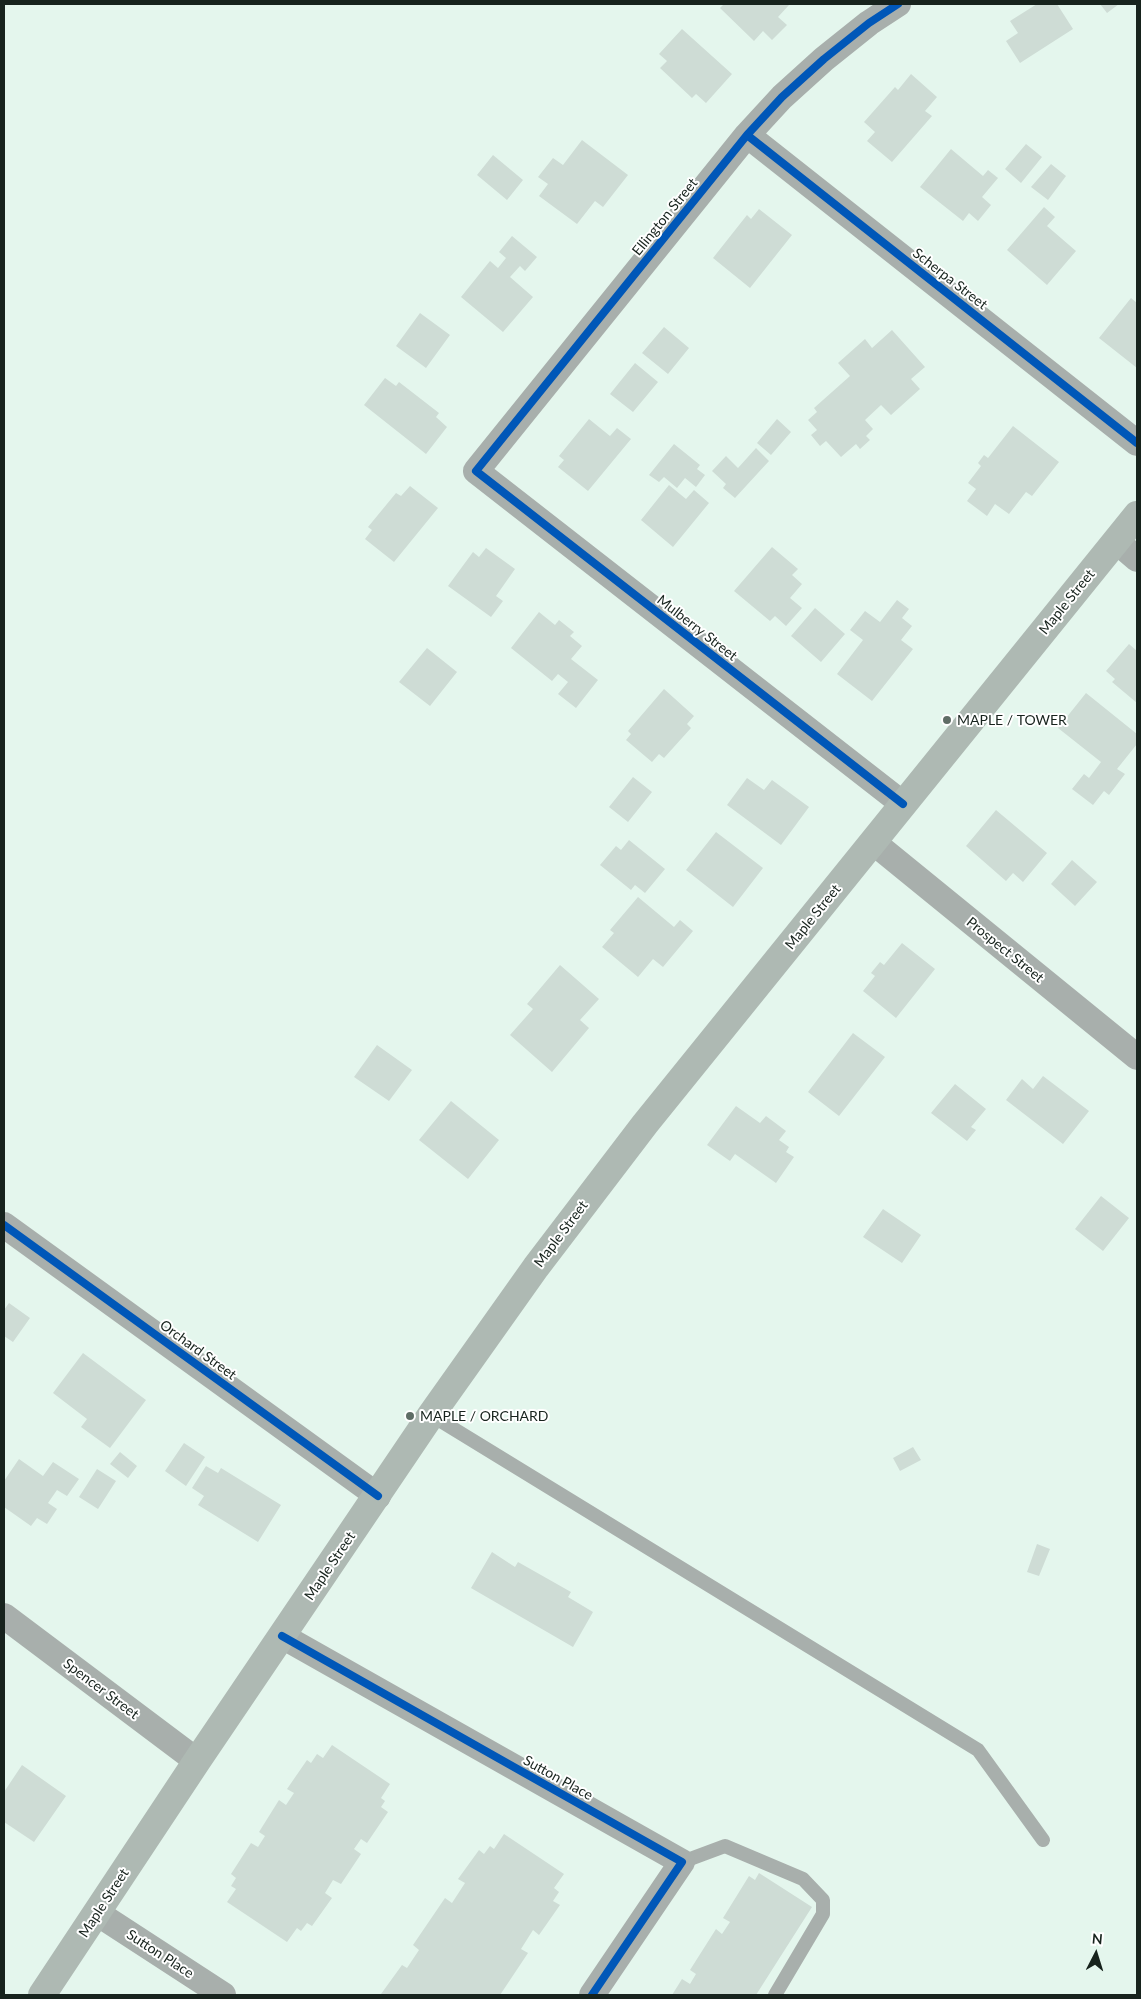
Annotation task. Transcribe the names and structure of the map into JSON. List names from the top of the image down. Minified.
{"streets":{"main road":["Maple Street"],"street":["Ellington Street","Scherpa Street","Mulberry Street","Prospect Street","Orchard Street","Spencer Street","Sutton Place"]},"crossings":[["Ellington Street","Scherpa Street"],["Ellington Street","Mulberry Street"],["Maple Street","Mulberry Street"],["Maple Street","Prospect Street"],["Maple Street","Orchard Street"],["Maple Street","Spencer Street"],["Maple Street","Sutton Place"]],"places":["MAPLE / TOWER","MAPLE / ORCHARD"],"north":"top"}
